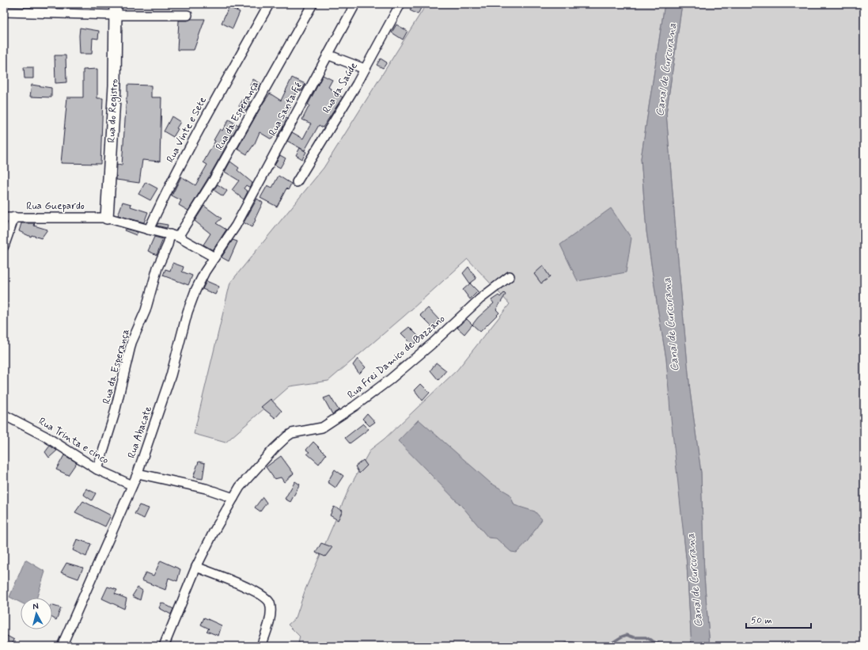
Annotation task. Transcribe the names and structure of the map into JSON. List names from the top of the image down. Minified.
{"streets":{"street":["Rua da Saúde","Rua Santa Fé","Rua do Registro","Rua da Esperança","Rua Vinte e Sete","Rua Guepardo","Rua Frei Damico de Bazzano","Rua Abacate","Rua Trinta e cinco"]},"crossings":[["Rua Santa Fé","Rua Abacate"],["Rua do Registro","Rua Guepardo"],["Rua da Esperança","Rua Trinta e cinco"],["Rua Abacate","Rua Trinta e cinco"]],"water":["Canal de Curcurana"],"scale_bar":"50 m","north":"top"}
